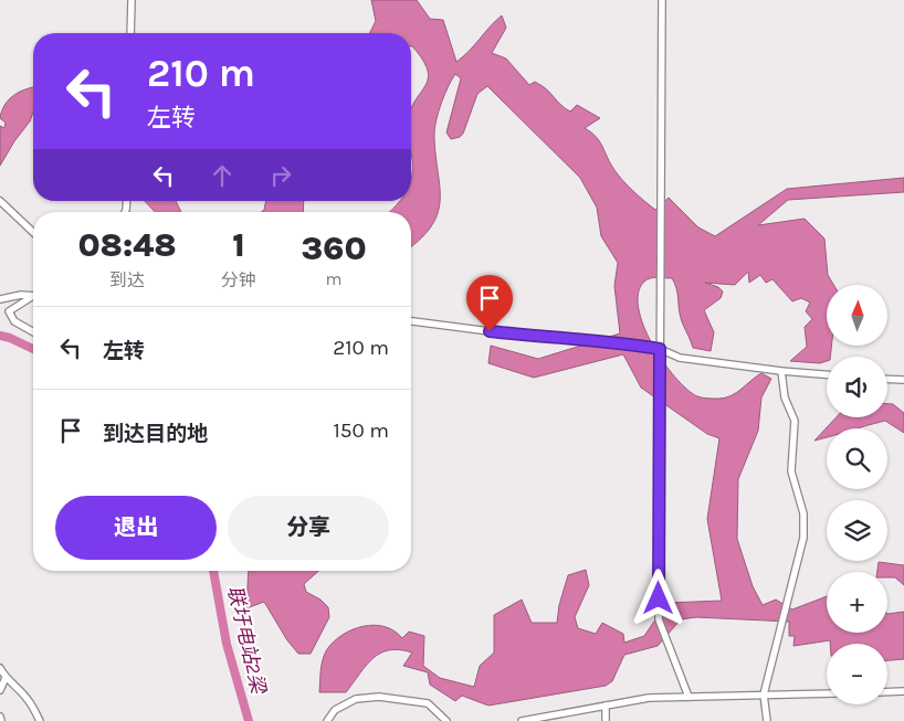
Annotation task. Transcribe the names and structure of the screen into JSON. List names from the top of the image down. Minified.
{"water":["联圩电站2梁"],"north":"top","page":{"turn":["210 m","左转"],"eta":["08:48","到达","1","分钟","360","m"],"map_buttons":["+","−"],"list":[{"name":"左转","value":"210 m"},{"name":"到达目的地","value":"150 m"}],"buttons":["退出","分享"]}}
